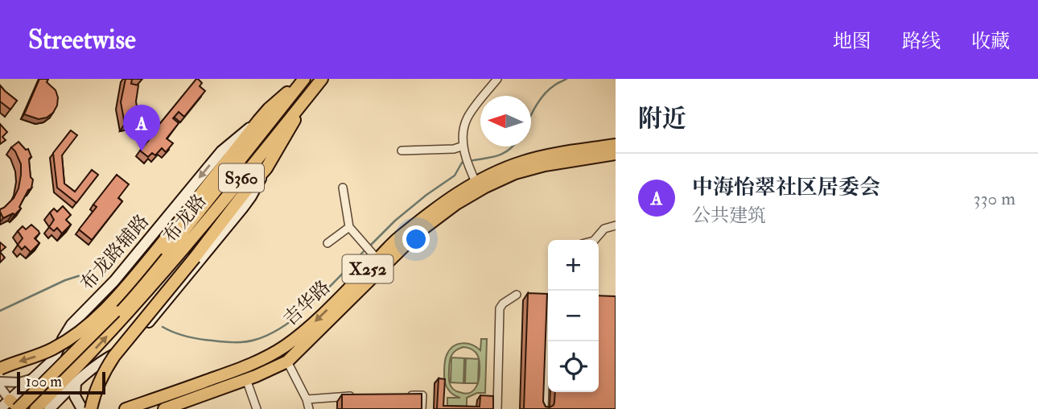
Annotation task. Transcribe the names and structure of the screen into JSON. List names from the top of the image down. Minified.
{"streets":{"main road":["S360","布龙路","布龙路辅路","X252","吉华路"]},"crossings":[["S360","布龙路"],["S360","布龙路辅路"]],"scale_bar":"100 m","north":"left","page":{"header":"Streetwise","nav":["地图","路线","收藏"],"heading":"附近","pins":"A","list":[{"mark":"A","name":"中海怡翠社区居委会","note":"公共建筑","value":"330 m"}],"map_buttons":["+","−"],"scale":"100 m"}}
